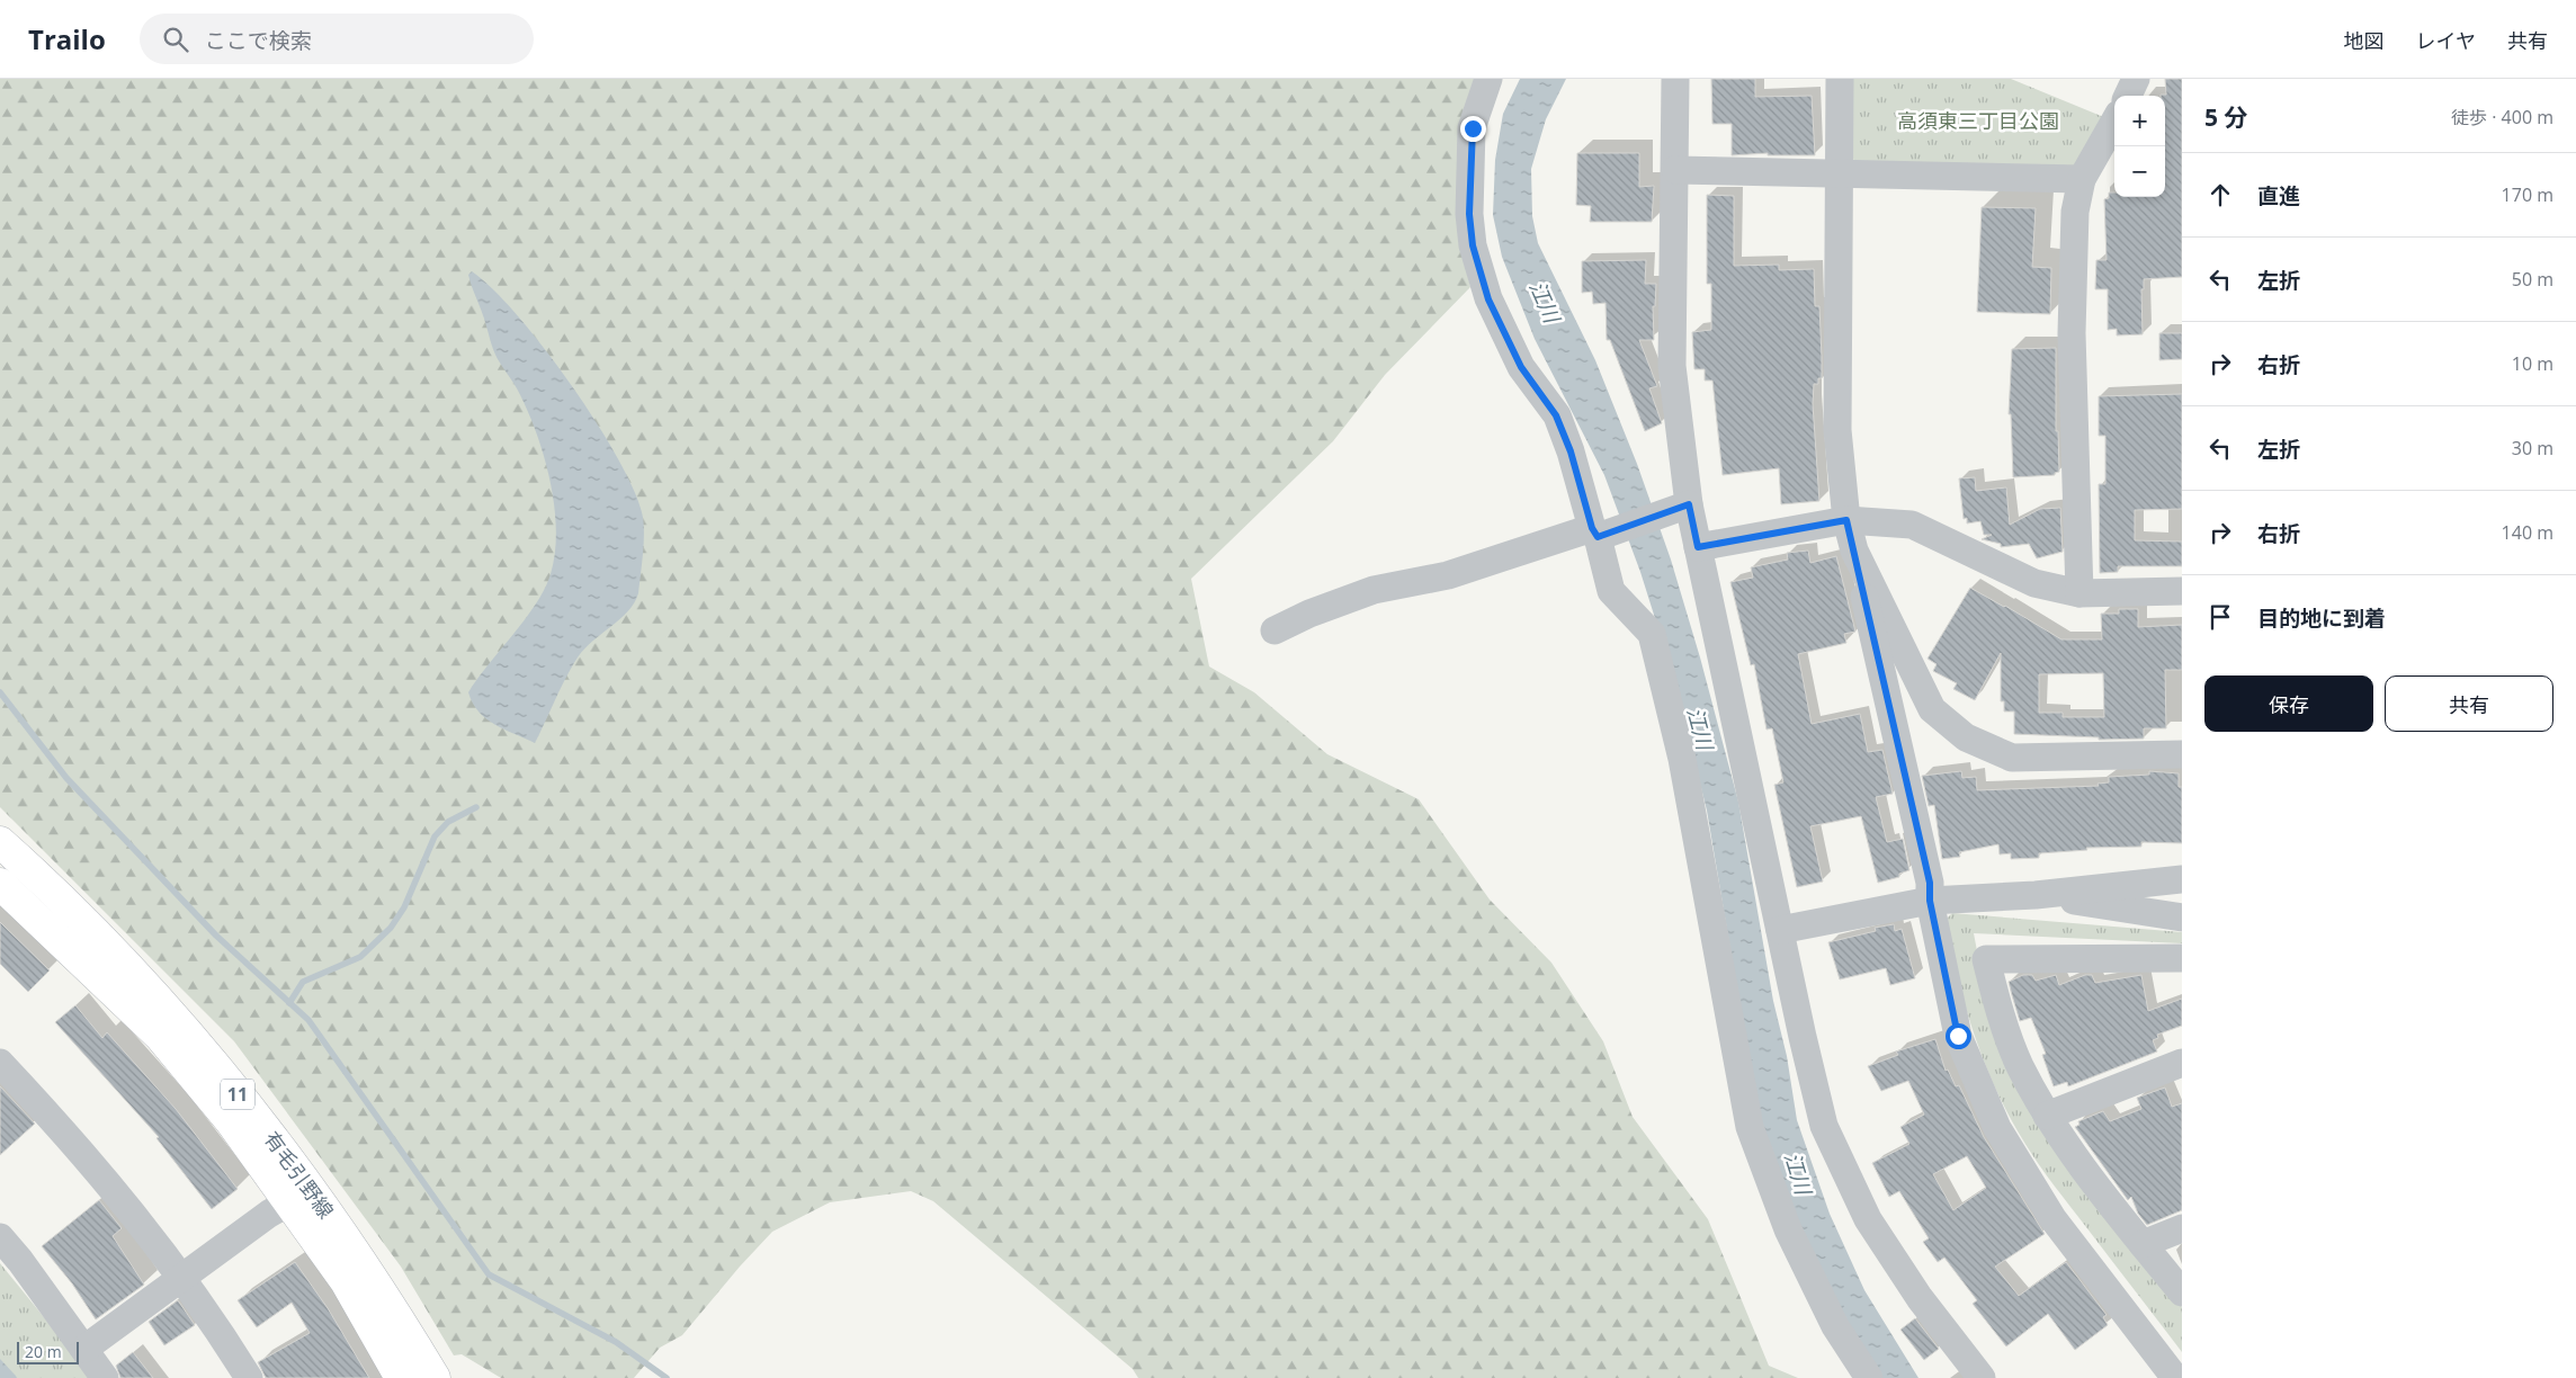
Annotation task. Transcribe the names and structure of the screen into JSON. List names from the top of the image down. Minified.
{"streets":{"main road":["11","有毛引野線"]},"water":["江川"],"parks":["高須東三丁目公園"],"scale_bar":"20 m","page":{"header":"Trailo","search":"ここで検索","nav":["地図","レイヤ","共有"],"heading":["5 分","徒歩 · 400 m"],"map_buttons":["+","−"],"list":[["直進","170 m"],["左折","50 m"],["右折","10 m"],["左折","30 m"],["右折","140 m"],"目的地に到着"],"buttons":["保存","共有"],"scale":"20 m"}}
